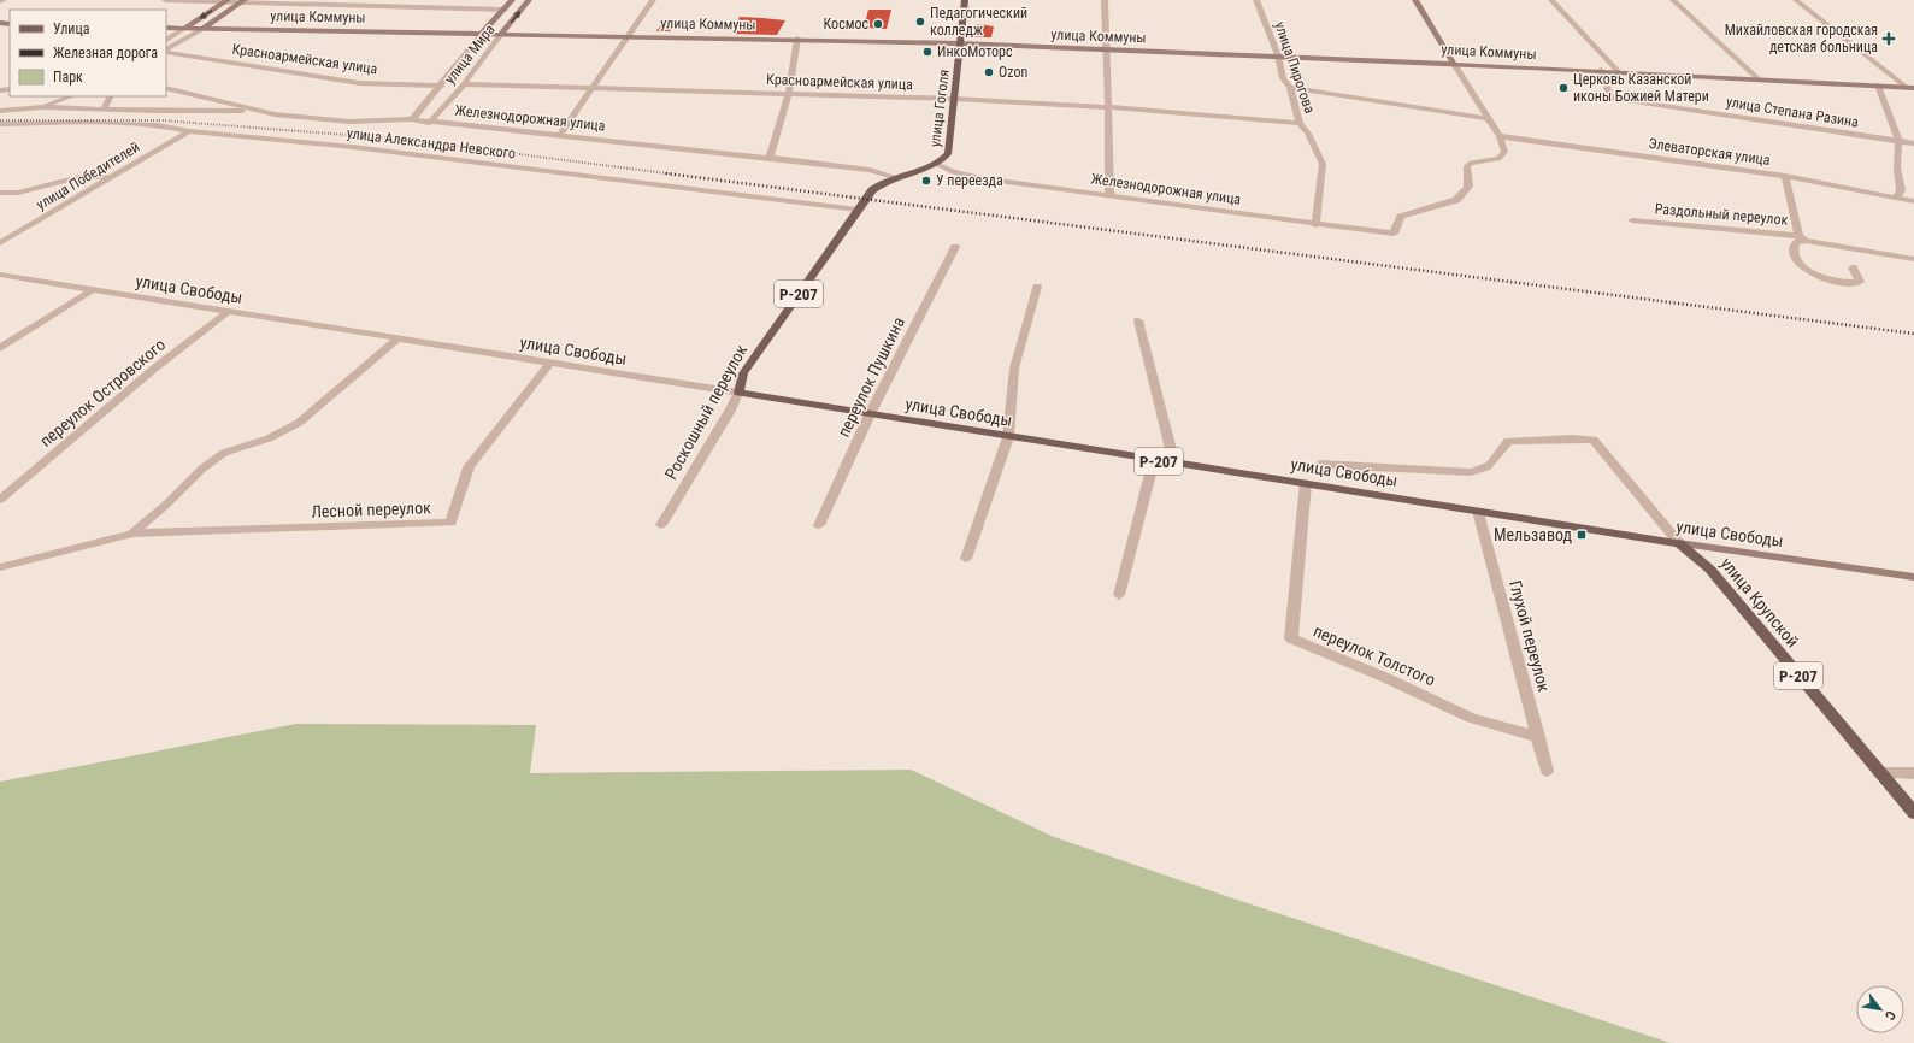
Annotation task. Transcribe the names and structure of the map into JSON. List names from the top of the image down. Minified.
{"streets":{"main road":["улица Гоголя","улица Свободы","Р-207","Роскошный переулок","улица Крупской"],"street":["улица Коммуны","улица Мира","Красноармейская улица","улица Пирогова","улица Степана Разина","Железнодорожная улица","улица Александра Невского","Элеваторская улица","улица Победителей","Раздольный переулок","переулок Пушкина","переулок Островского","Лесной переулок","Глухой переулок","переулок Толстого"]},"crossings":[["улица Коммуны","улица Мира"],["улица Коммуны","улица Пирогова"],["улица Коммуны","улица Гоголя"],["улица Коммуны","улица Степана Разина"],["улица Мира","Красноармейская улица"],["улица Мира","Железнодорожная улица"],["Красноармейская улица","улица Пирогова"],["Красноармейская улица","улица Гоголя"],["улица Пирогова","Железнодорожная улица"],["улица Гоголя","Железнодорожная улица"],["улица Гоголя","Роскошный переулок"],["Железнодорожная улица","Элеваторская улица"],["улица Александра Невского","улица Победителей"],["улица Александра Невского","Роскошный переулок"],["улица Свободы","переулок Пушкина"],["улица Свободы","переулок Островского"],["улица Свободы","Роскошный переулок"],["улица Свободы","Лесной переулок"],["улица Свободы","улица Крупской"],["улица Свободы","Глухой переулок"],["улица Свободы","переулок Толстого"],["Глухой переулок","переулок Толстого"]],"places":{"other":["Педагогический колледж","Космос","ИнкоМоторс","Ozon","Церковь Казанской иконы Божией Матери","У переезда"],"health":["Михайловская городская детская больница"],"transit":["Мельзавод"]},"legend":["Улица","Железная дорога","Парк"],"north":"bottom right"}
